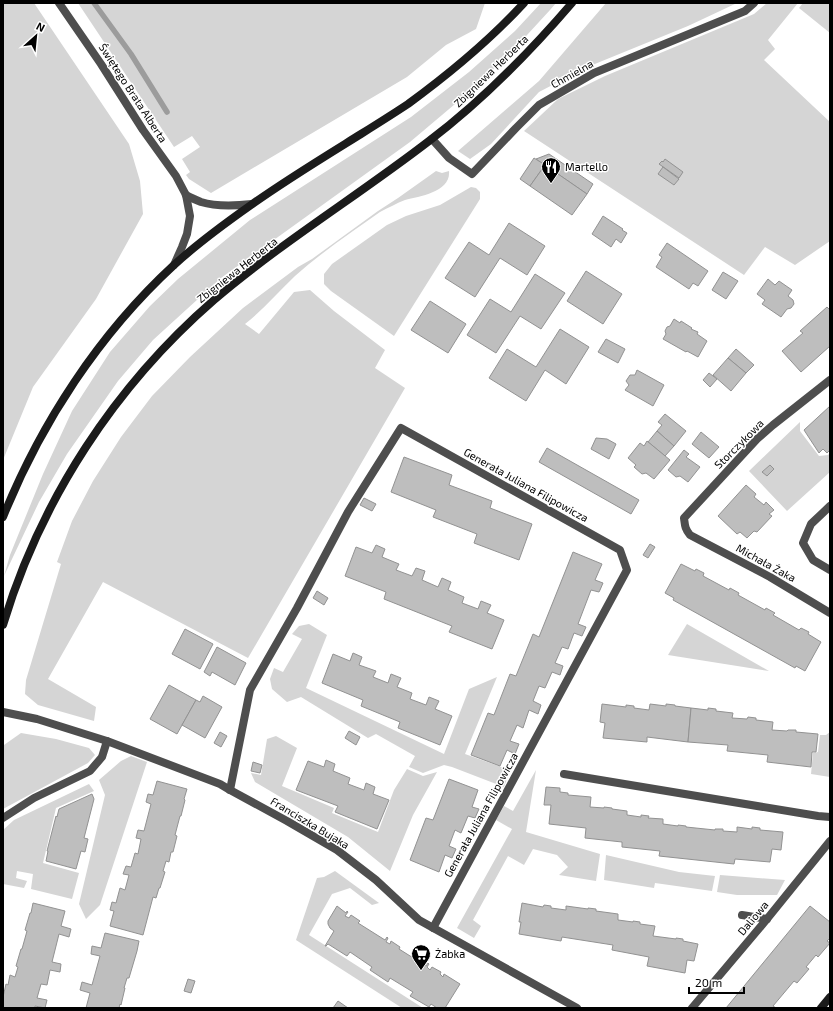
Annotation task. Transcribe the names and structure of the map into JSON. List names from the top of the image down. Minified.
{"streets":{"main road":["Zbigniewa Herberta"],"street":["Chmielna","Świętego Brata Alberta","Storczykowa","Generała Juliana Filipowicza","Michała Żaka","Franciszka Bujaka","Daliowa"]},"crossings":[["Zbigniewa Herberta","Chmielna"],["Storczykowa","Michała Żaka"],["Generała Juliana Filipowicza","Franciszka Bujaka"]],"places":{"restaurant":["Martello"],"supermarket":["Żabka"]},"scale_bar":"20 m","north":"top right"}
